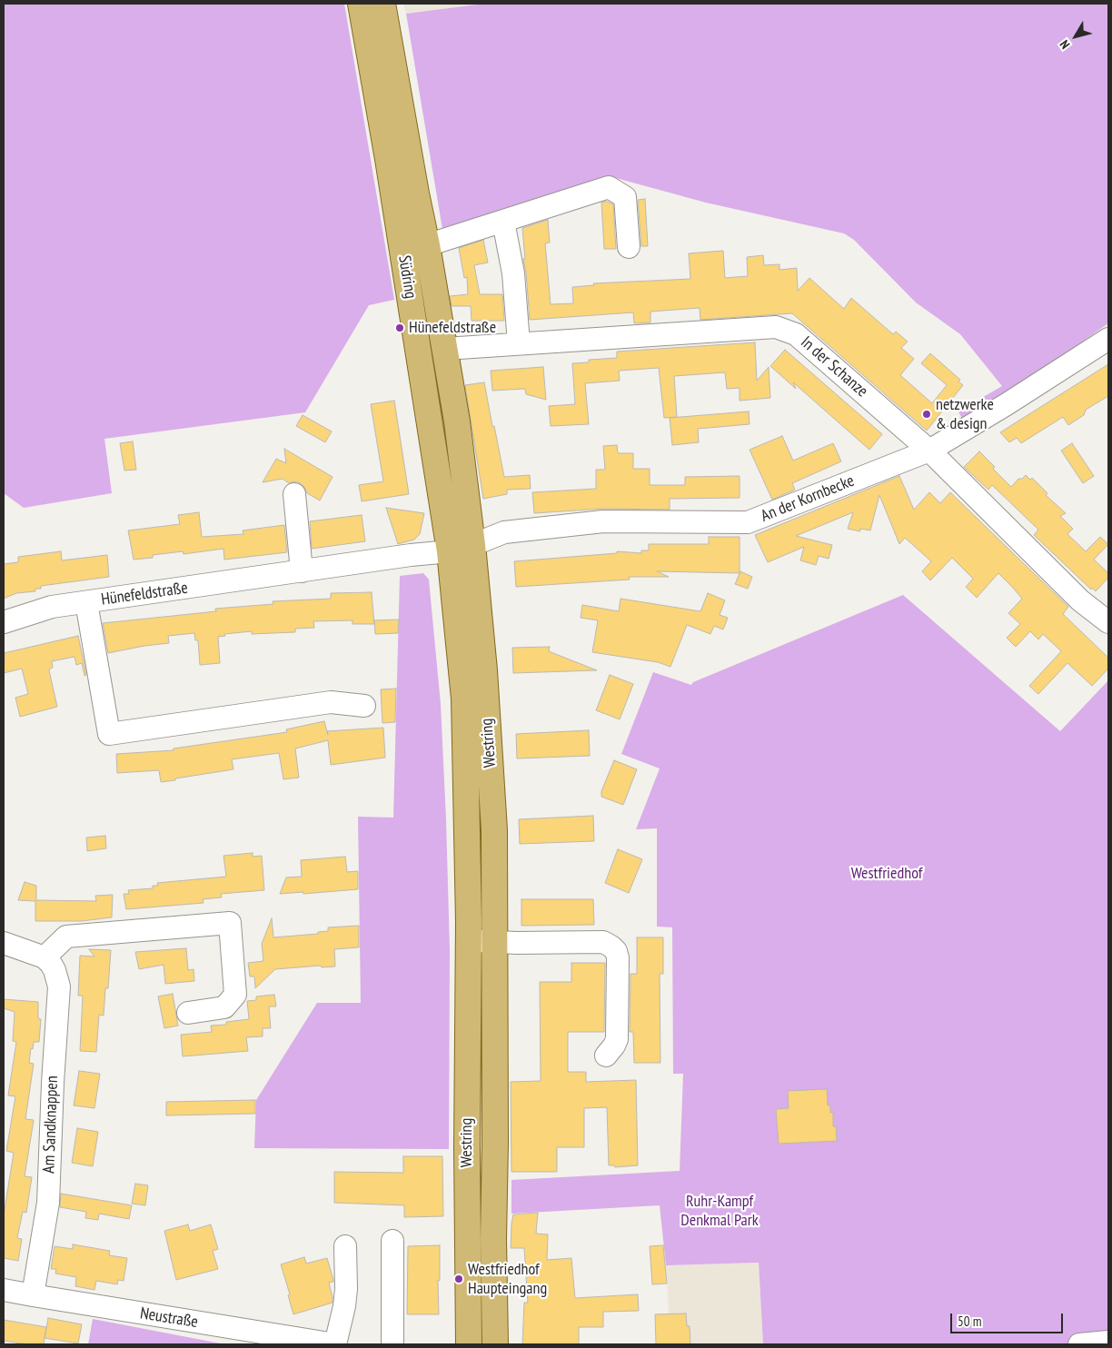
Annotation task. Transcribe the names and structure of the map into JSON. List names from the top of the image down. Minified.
{"streets":{"main road":["Südring","Westring"],"street":["In der Schanze","An der Kornbecke","Hünefeldstraße","Am Sandknappen","Neustraße"]},"crossings":[["Südring","In der Schanze"],["Südring","An der Kornbecke"],["Südring","Hünefeldstraße"],["Südring","Westring"],["In der Schanze","An der Kornbecke"],["An der Kornbecke","Hünefeldstraße"],["An der Kornbecke","Westring"],["Hünefeldstraße","Westring"],["Am Sandknappen","Neustraße"]],"parks":["Westfriedhof","Ruhr-Kampf Denkmal Park"],"places":["Hünefeldstraße","netzwerke & design","Westfriedhof Haupteingang"],"scale_bar":"50 m","north":"bottom left"}
